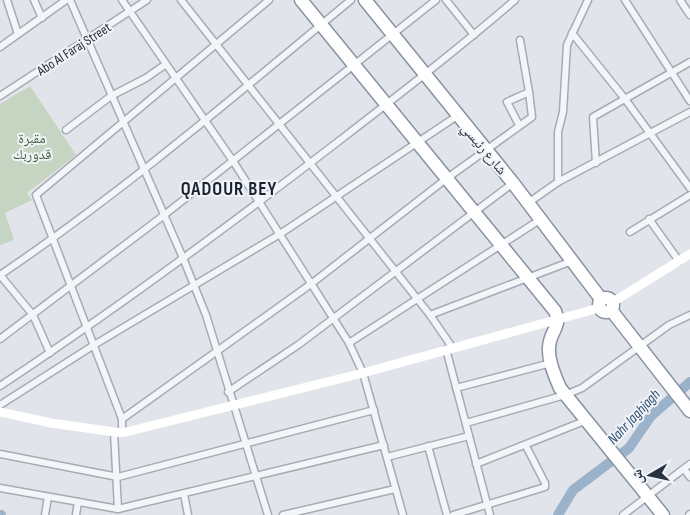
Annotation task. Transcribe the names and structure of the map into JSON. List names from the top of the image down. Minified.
{"streets":{"highway":["شارع رئيسي"],"street":["Abo Al Faraj Street"]},"districts":["QADOUR BEY"],"water":["Nahr Jaghjagh"],"parks":["مقبرة قدوربك"],"north":"left"}
